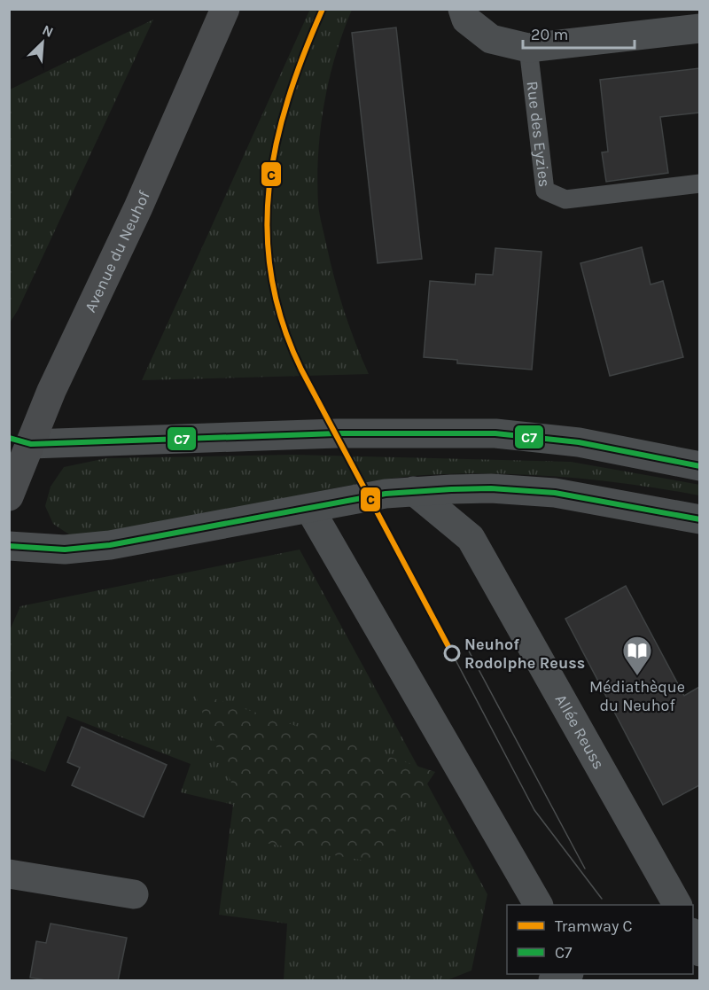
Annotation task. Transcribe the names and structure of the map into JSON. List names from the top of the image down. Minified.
{"streets":{"street":["Avenue du Neuhof","Allée Reuss"],"lane":["Rue des Eyzies"]},"places":{"other":["Neuhof Rodolphe Reuss"],"library":["Médiathèque du Neuhof"]},"lines":["tram line C","transit line C7"],"legend":["Tramway C","C7"],"scale_bar":"20 m","north":"top right"}
